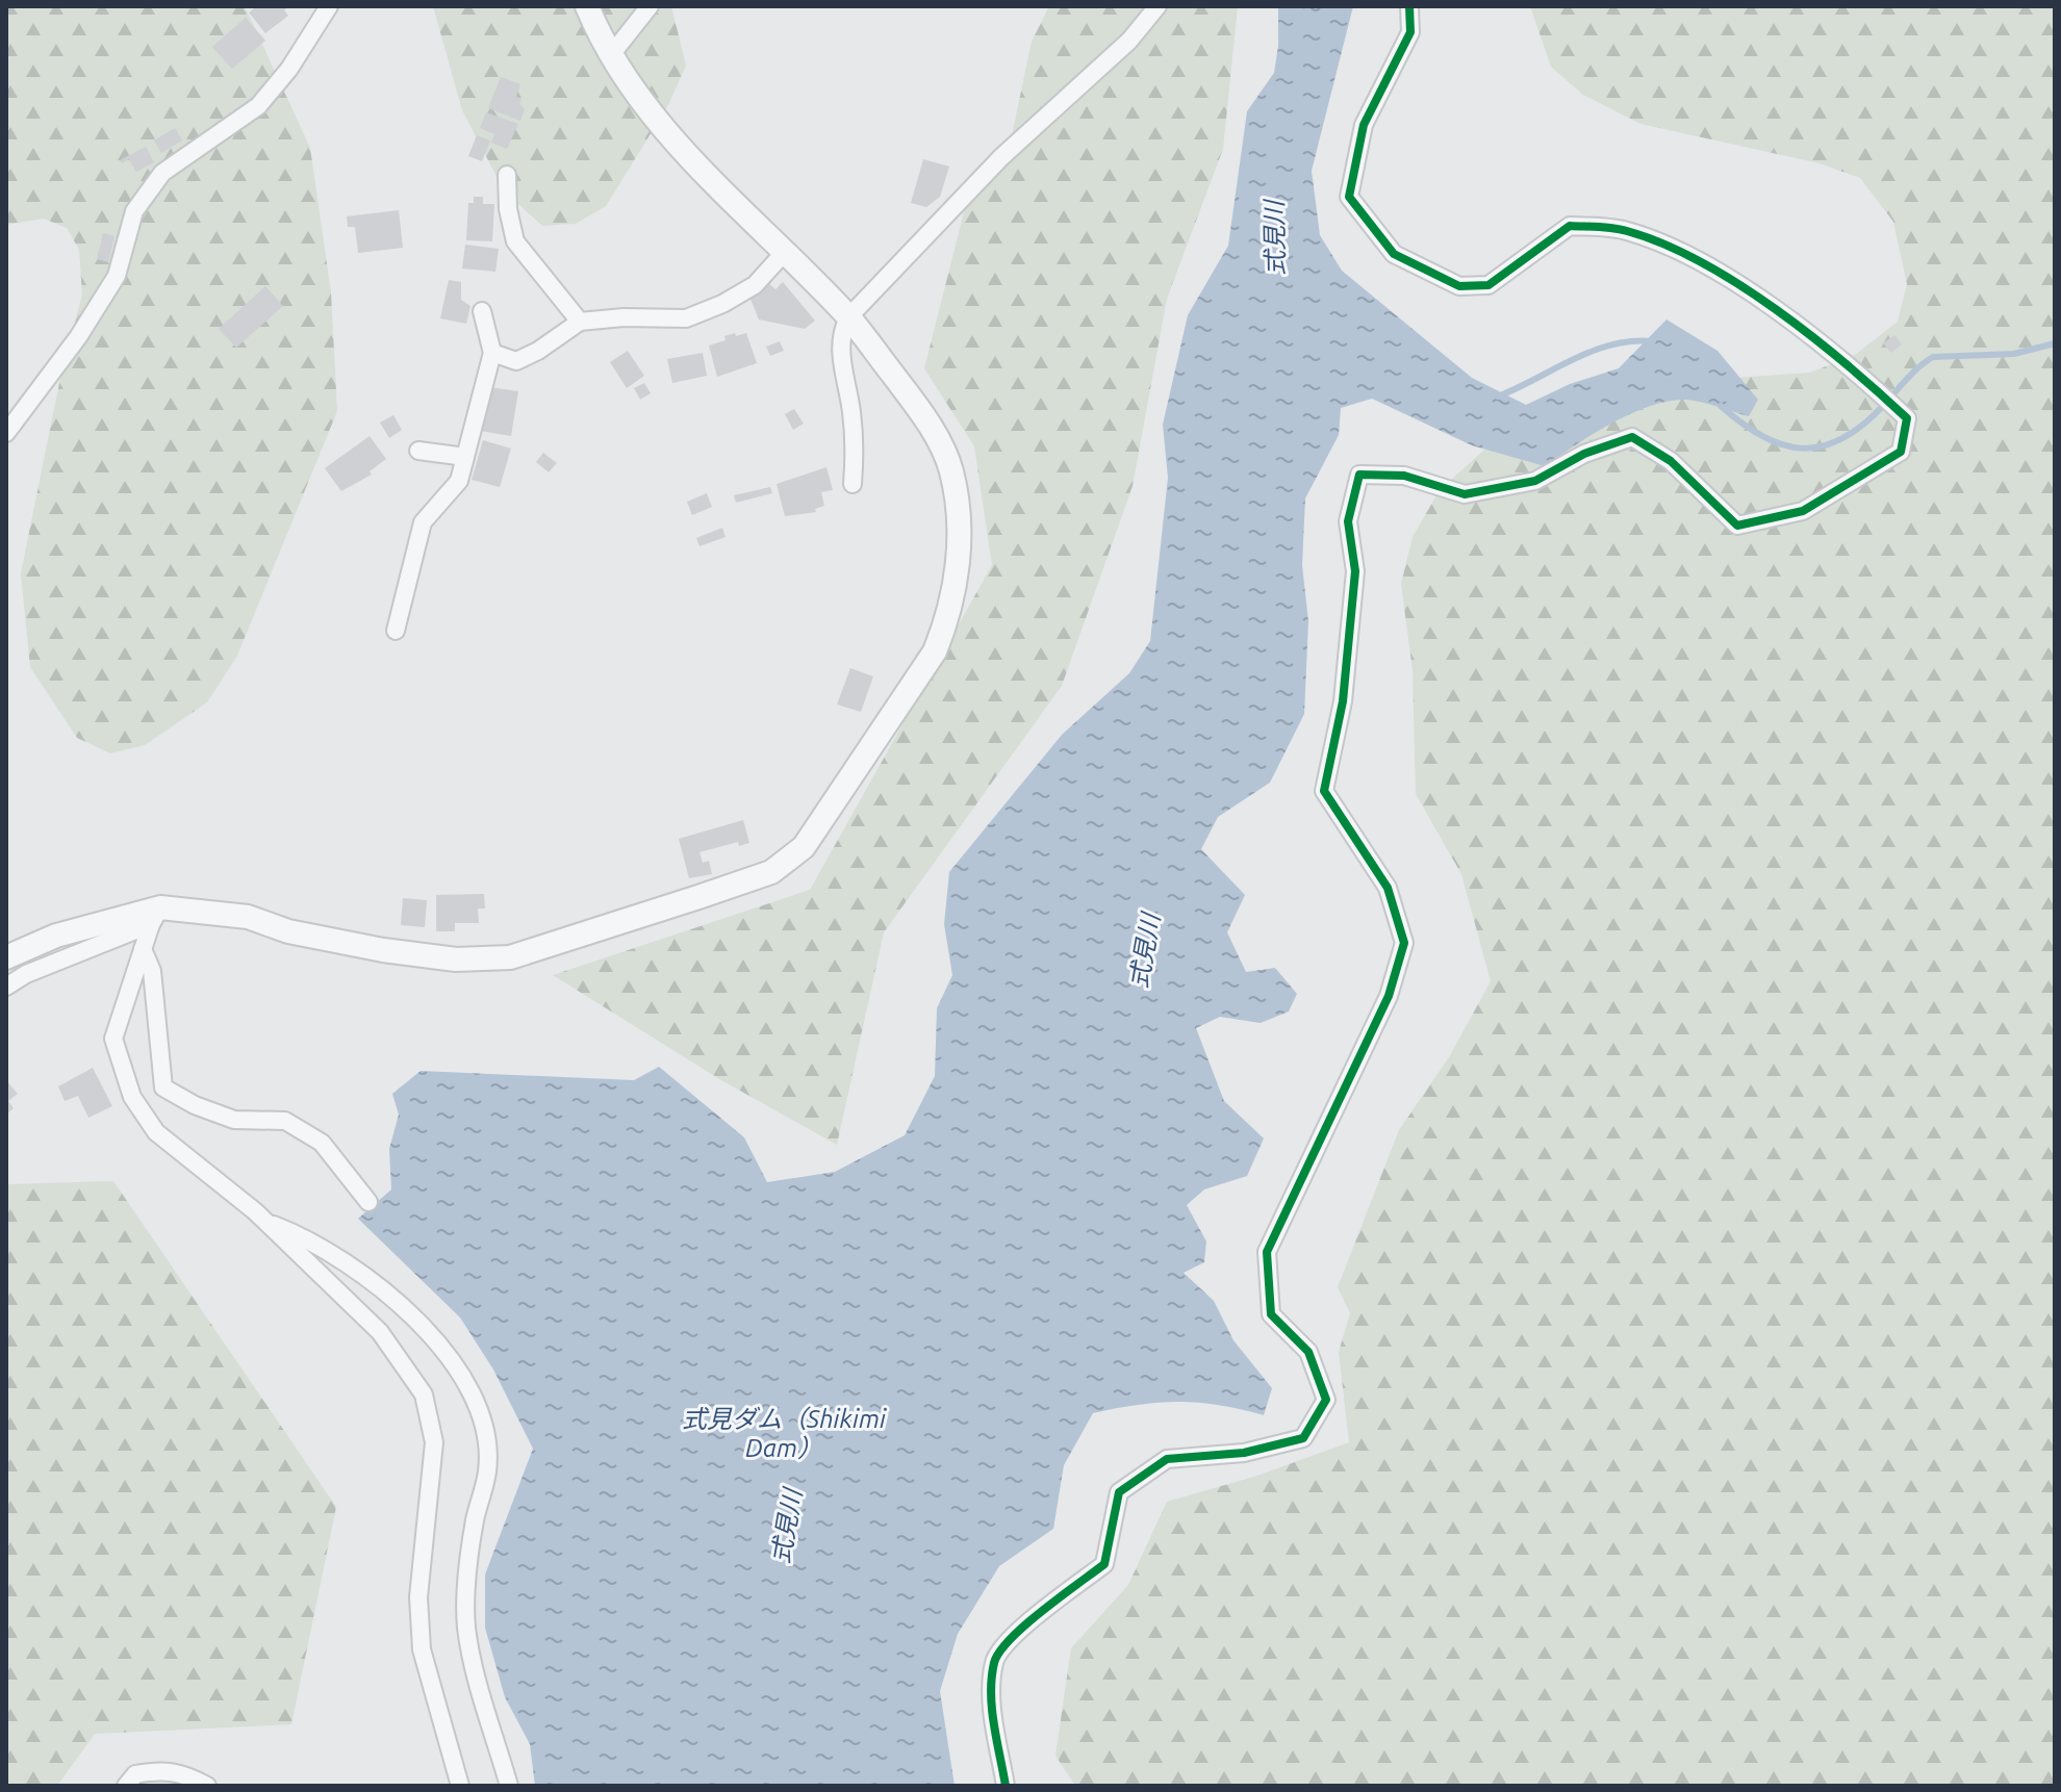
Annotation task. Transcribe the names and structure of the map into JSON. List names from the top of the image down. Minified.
{"water":["式見川","式見ダム（Shikimi Dam）"]}
